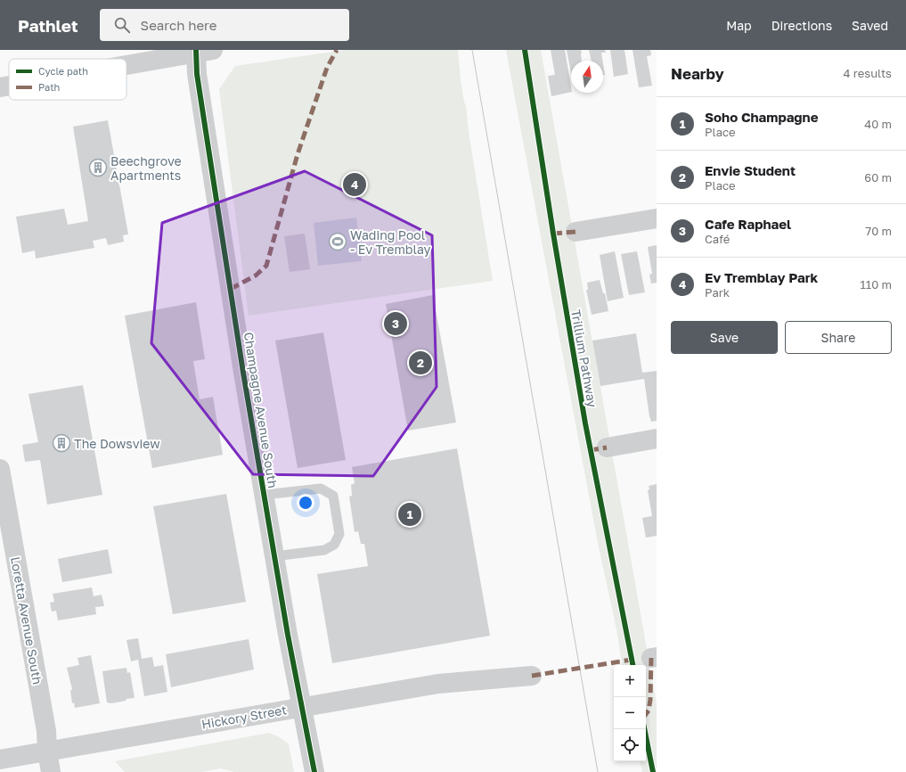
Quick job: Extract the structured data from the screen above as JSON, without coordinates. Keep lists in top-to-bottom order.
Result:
{
  "streets": {
    "street": ["Champagne Avenue South", "Loretta Avenue South", "Hickory Street"],
    "cycle path": ["Trillium Pathway"]
  },
  "crossings": [
    ["Champagne Avenue South", "Hickory Street"],
    ["Loretta Avenue South", "Hickory Street"]
  ],
  "places": {
    "building": ["Beechgrove Apartments", "The Dowsview"],
    "sports": ["Wading Pool - Ev Tremblay"]
  },
  "legend": ["Cycle path", "Path"],
  "north": "top",
  "page": {
    "header": "Pathlet",
    "search": "Search here",
    "nav": ["Map", "Directions", "Saved"],
    "heading": ["Nearby", "4 results"],
    "list": [
      {
        "mark": "1",
        "name": "Soho Champagne",
        "note": "Place",
        "value": "40 m"
      },
      {
        "mark": "2",
        "name": "Envie Student",
        "note": "Place",
        "value": "60 m"
      },
      {
        "mark": "3",
        "name": "Cafe Raphael",
        "note": "Café",
        "value": "70 m"
      },
      {
        "mark": "4",
        "name": "Ev Tremblay Park",
        "note": "Park",
        "value": "110 m"
      }
    ],
    "pins": [
      "4",
      "3",
      "2",
      "1"
    ],
    "buttons": ["Save", "Share"],
    "map_buttons": ["+", "−"]
  }
}
